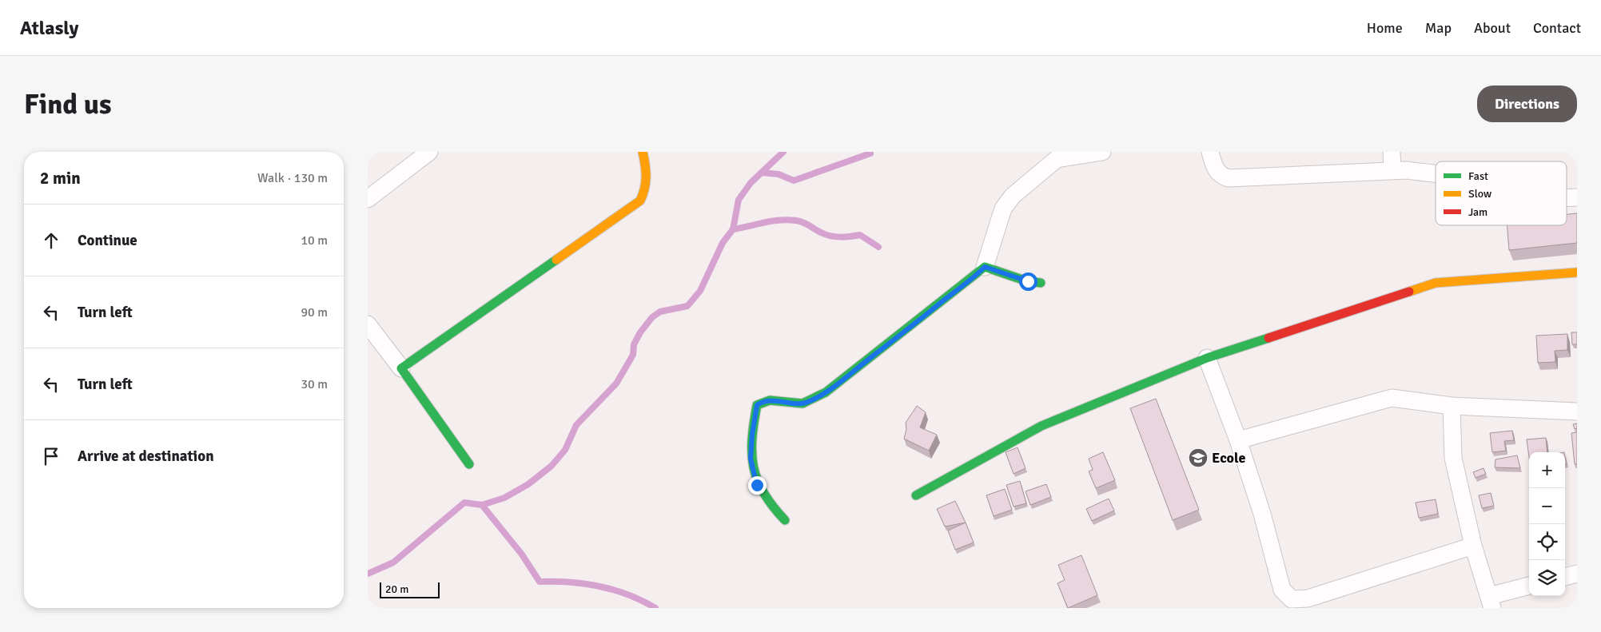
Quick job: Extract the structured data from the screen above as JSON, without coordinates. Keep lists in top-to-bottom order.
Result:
{
  "places": {
    "school or university": ["Ecole"]
  },
  "legend": ["Fast", "Slow", "Jam"],
  "scale_bar": "20 m",
  "page": {
    "header": "Atlasly",
    "nav": [
      "Home",
      "Map",
      "About",
      "Contact"
    ],
    "buttons": "Directions",
    "title": "Find us",
    "heading": ["2 min", "Walk · 130 m"],
    "list": [
      ["Continue", "10 m"],
      ["Turn left", "90 m"],
      ["Turn left", "30 m"],
      "Arrive at destination"
    ],
    "map_buttons": ["+", "−"],
    "scale": "20 m"
  }
}
